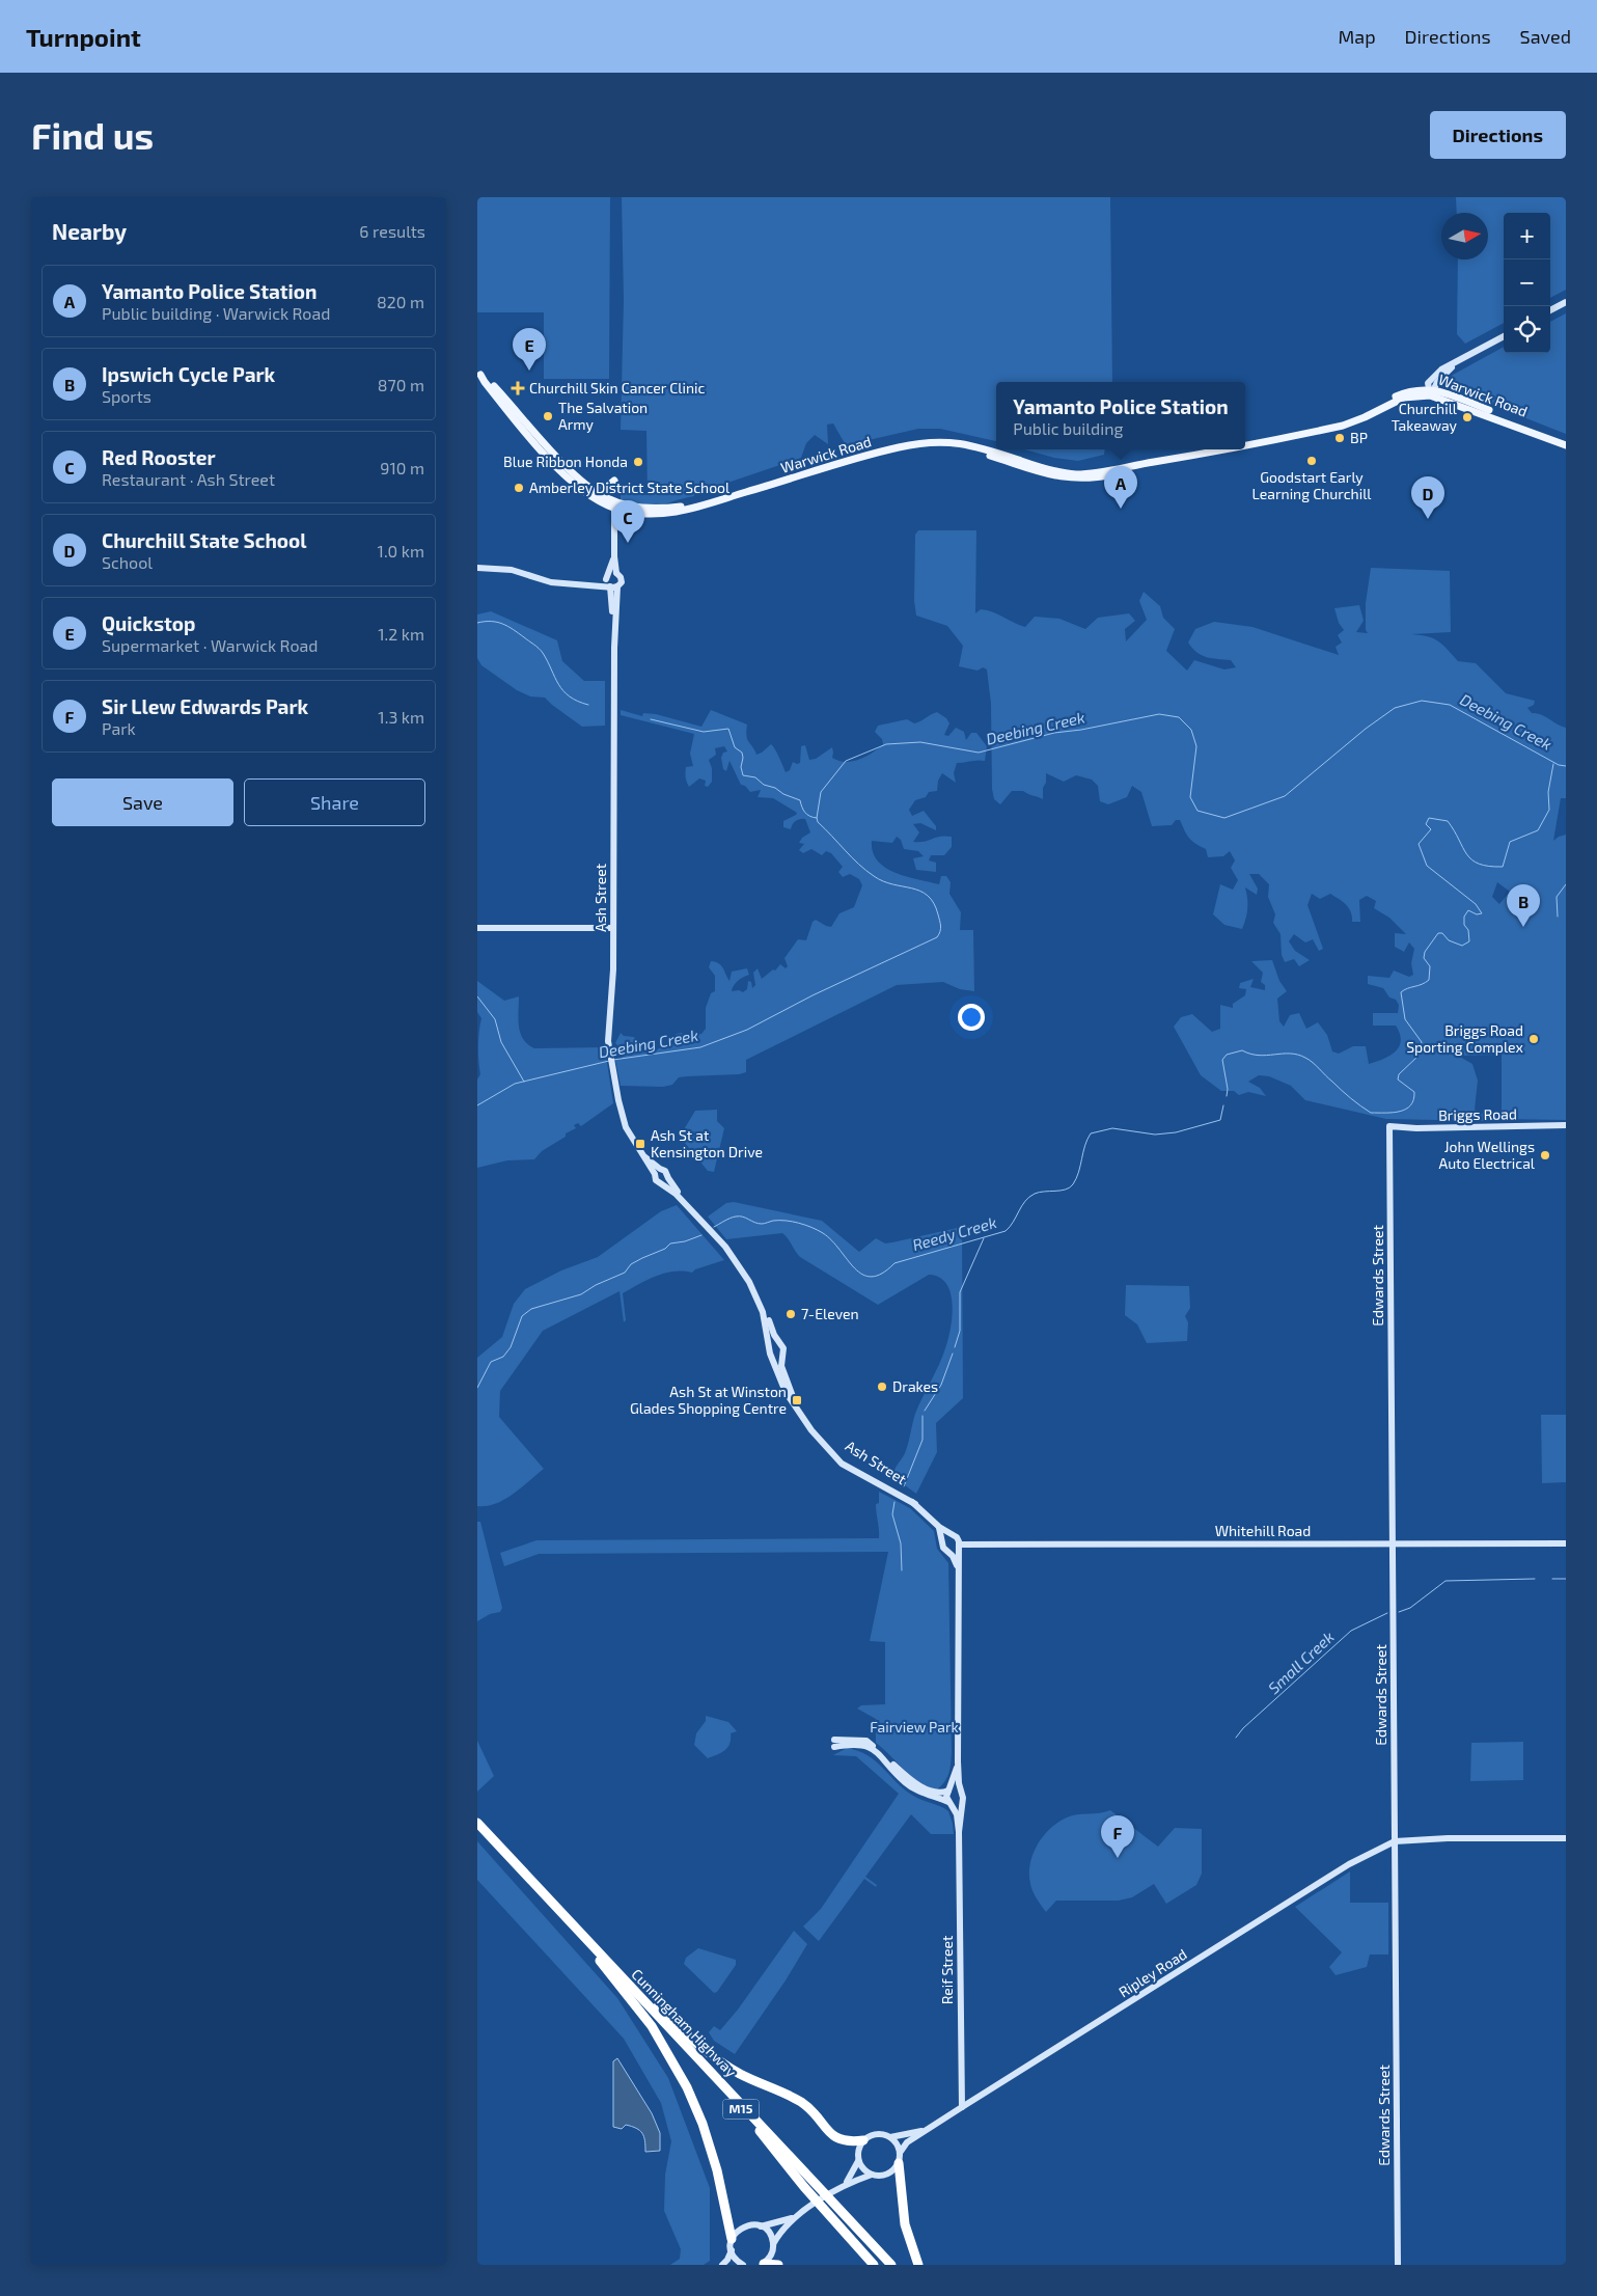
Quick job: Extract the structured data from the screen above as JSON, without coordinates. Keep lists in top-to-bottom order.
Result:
{
  "streets": {
    "highway": ["Cunningham Highway", "M15"],
    "main road": [
      "Warwick Road",
      "Ash Street",
      "Briggs Road",
      "Edwards Street",
      "Whitehill Road",
      "Reif Street",
      "Ripley Road"
    ]
  },
  "crossings": [
    ["Warwick Road", "Ash Street"],
    ["Ash Street", "Whitehill Road"],
    ["Briggs Road", "Edwards Street"],
    ["Edwards Street", "Whitehill Road"],
    ["Edwards Street", "Ripley Road"],
    ["Reif Street", "Ripley Road"]
  ],
  "water": ["Deebing Creek", "Reedy Creek", "Small Creek"],
  "parks": ["Fairview Park"],
  "places": {
    "health": ["Churchill Skin Cancer Clinic"],
    "other": [
      "The Salvation Army",
      "Churchill Takeaway",
      "BP",
      "Goodstart Early Learning Churchill",
      "Blue Ribbon Honda",
      "Amberley District State School",
      "Briggs Road Sporting Complex",
      "John Wellings Auto Electrical",
      "7-Eleven",
      "Drakes"
    ],
    "transit": ["Ash St at Kensington Drive", "Ash St at Winston Glades Shopping Centre"]
  },
  "north": "right",
  "page": {
    "header": "Turnpoint",
    "nav": ["Map", "Directions", "Saved"],
    "buttons": [
      "Directions",
      ["Save", "Share"]
    ],
    "title": "Find us",
    "heading": ["Nearby", "6 results"],
    "map_buttons": ["+", "−"],
    "list": [
      {
        "mark": "A",
        "name": "Yamanto Police Station",
        "note": "Public building · Warwick Road",
        "value": "820 m"
      },
      {
        "mark": "B",
        "name": "Ipswich Cycle Park",
        "note": "Sports",
        "value": "870 m"
      },
      {
        "mark": "C",
        "name": "Red Rooster",
        "note": "Restaurant · Ash Street",
        "value": "910 m"
      },
      {
        "mark": "D",
        "name": "Churchill State School",
        "note": "School",
        "value": "1.0 km"
      },
      {
        "mark": "E",
        "name": "Quickstop",
        "note": "Supermarket · Warwick Road",
        "value": "1.2 km"
      },
      {
        "mark": "F",
        "name": "Sir Llew Edwards Park",
        "note": "Park",
        "value": "1.3 km"
      }
    ],
    "pins": [
      "E",
      "A",
      "D",
      "C",
      "B",
      "F"
    ],
    "popup": ["Yamanto Police Station", "Public building"]
  }
}
